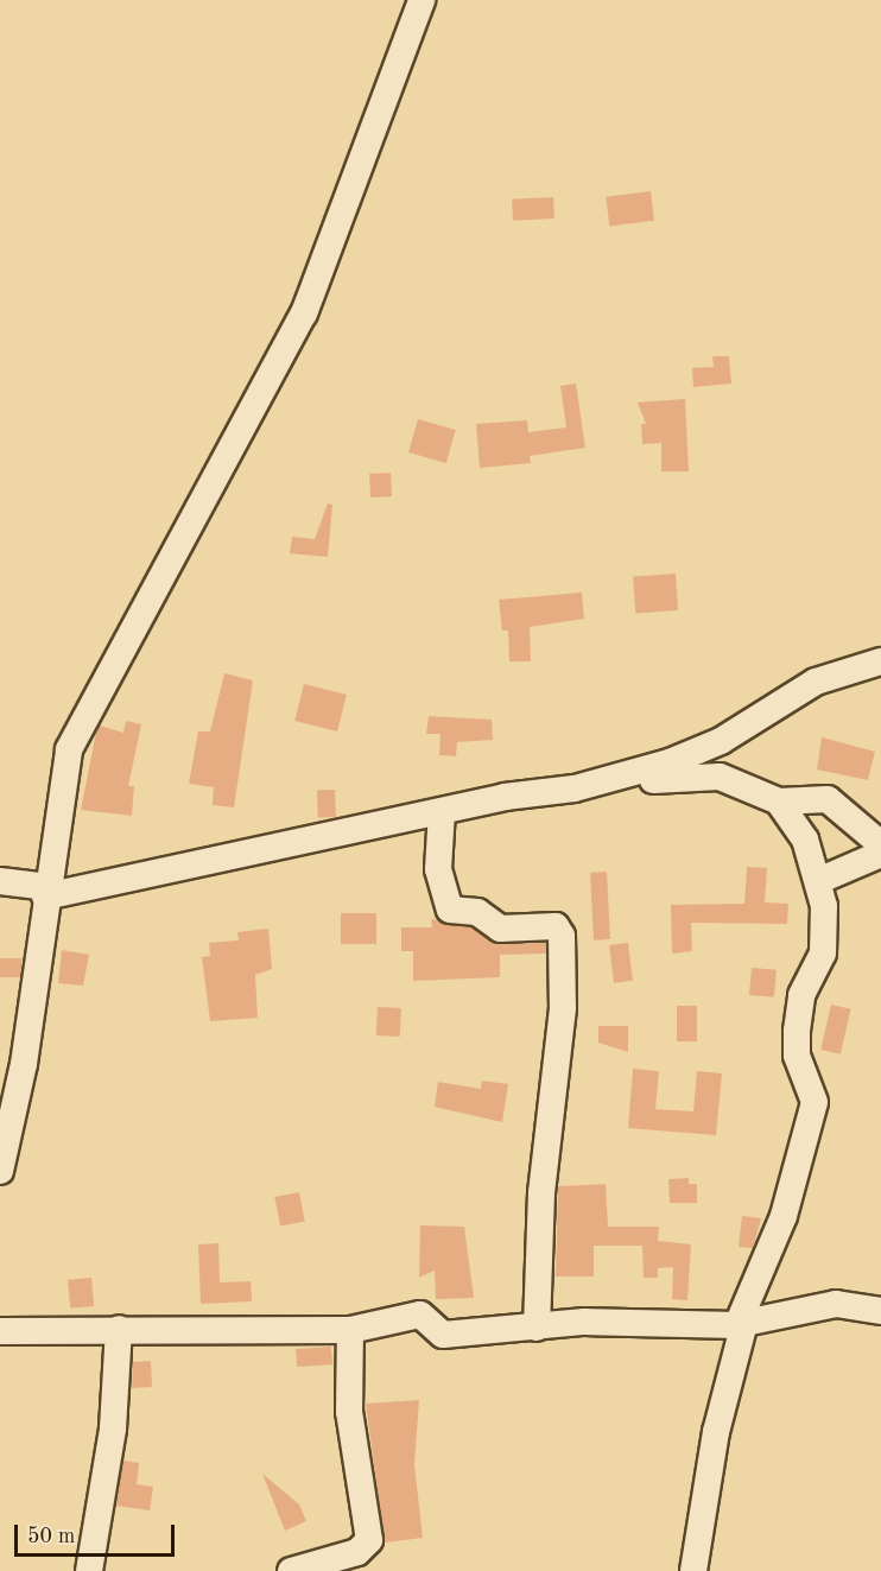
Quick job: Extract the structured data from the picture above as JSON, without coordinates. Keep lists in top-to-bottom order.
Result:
{
  "scale_bar": "50 m"
}
